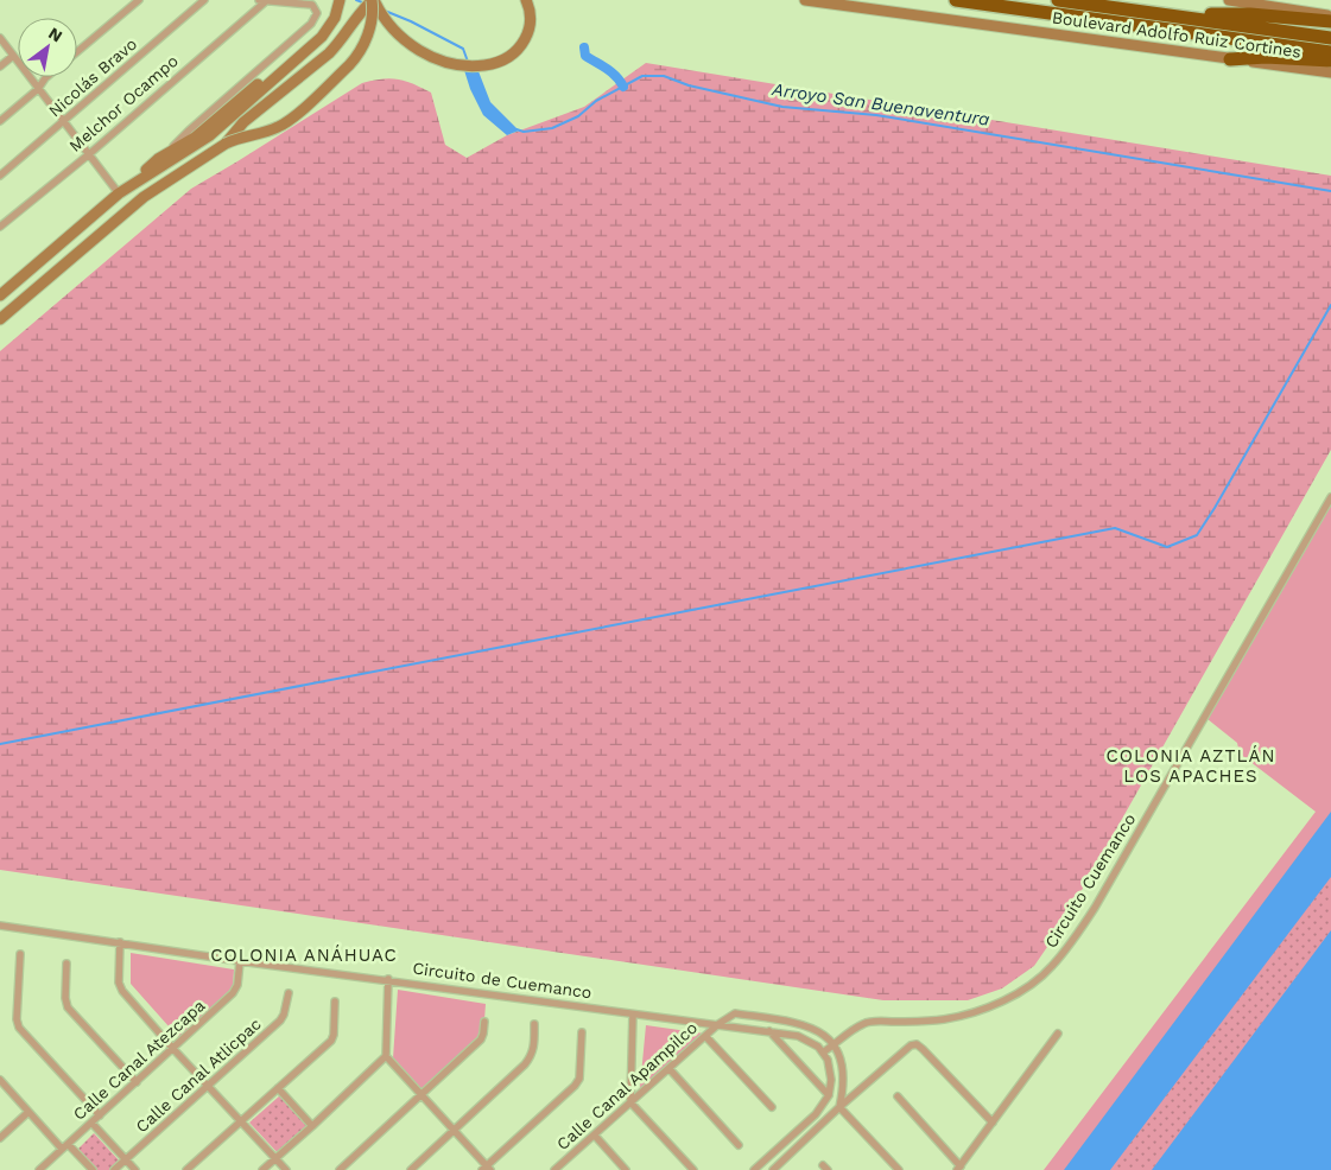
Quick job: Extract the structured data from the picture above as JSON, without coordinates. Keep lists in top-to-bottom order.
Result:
{
  "streets": {
    "main road": ["Boulevard Adolfo Ruiz Cortines"],
    "street": [
      "Nicolás Bravo",
      "Melchor Ocampo",
      "Circuito Cuemanco",
      "Circuito de Cuemanco",
      "Calle Canal Atezcapa",
      "Calle Canal Atlicpac",
      "Calle Canal Apampilco"
    ]
  },
  "crossings": [
    ["Circuito Cuemanco", "Circuito de Cuemanco"],
    ["Circuito de Cuemanco", "Calle Canal Atezcapa"],
    ["Circuito de Cuemanco", "Calle Canal Apampilco"]
  ],
  "districts": ["COLONIA AZTLÁN LOS APACHES", "COLONIA ANÁHUAC"],
  "water": ["Arroyo San Buenaventura"],
  "north": "top right"
}
